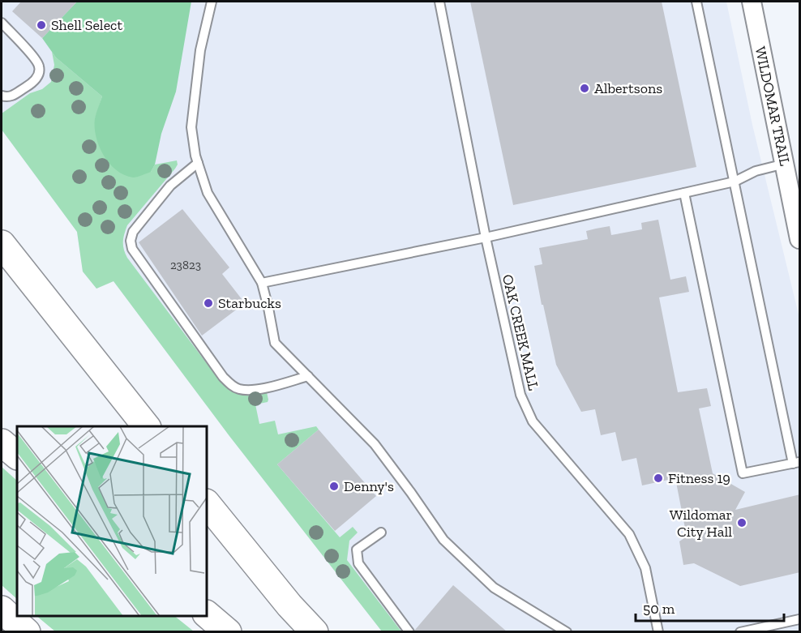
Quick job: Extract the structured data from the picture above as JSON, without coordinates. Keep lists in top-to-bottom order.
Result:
{
  "streets": {
    "street": ["WILDOMAR TRAIL"],
    "lane": ["OAK CREEK MALL"]
  },
  "places": [
    "Shell Select",
    "Albertsons",
    "Starbucks",
    "Fitness 19",
    "Denny's",
    "Wildomar City Hall"
  ],
  "house_numbers": ["23823"],
  "scale_bar": "50 m"
}
